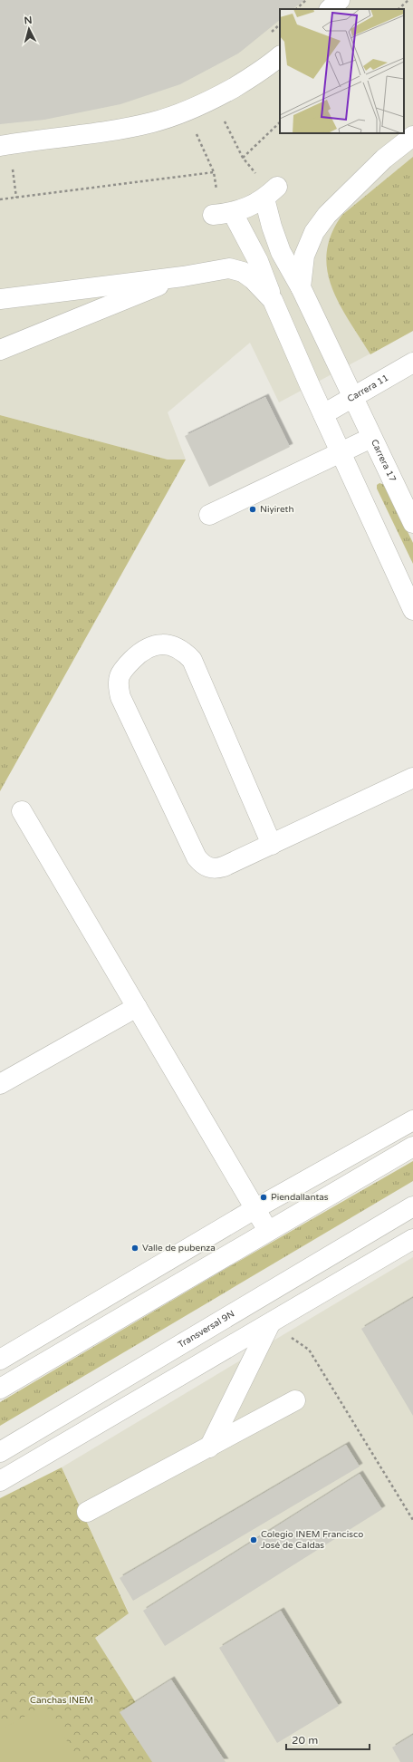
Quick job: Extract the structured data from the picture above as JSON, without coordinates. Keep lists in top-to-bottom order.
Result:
{
  "streets": {
    "street": ["Carrera 11", "Carrera 17", "Transversal 9N"]
  },
  "crossings": [
    ["Carrera 11", "Carrera 17"]
  ],
  "parks": ["Canchas INEM"],
  "places": [
    "Niyireth",
    "Piendallantas",
    "Valle de pubenza",
    "Colegio INEM Francisco José de Caldas"
  ],
  "scale_bar": "20 m",
  "north": "top"
}
